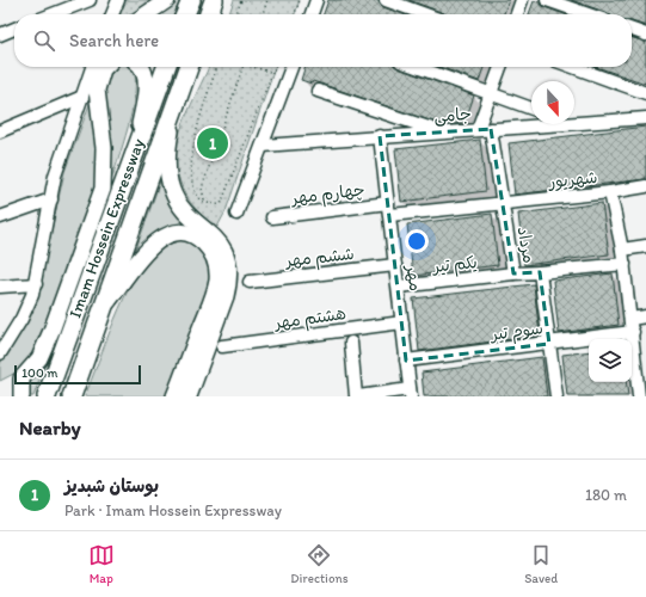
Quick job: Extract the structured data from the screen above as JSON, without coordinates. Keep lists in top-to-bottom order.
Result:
{
  "streets": {
    "highway": ["Imam Hossein Expressway"],
    "street": [
      "جامی",
      "شهریور",
      "چهارم مهر",
      "مرداد",
      "ششم مهر",
      "یکم تیر",
      "مهر",
      "هشتم مهر",
      "سوم تیر"
    ]
  },
  "crossings": [
    ["جامی", "مرداد"],
    ["جامی", "مهر"],
    ["شهریور", "چهارم مهر"],
    ["شهریور", "مرداد"],
    ["شهریور", "مهر"],
    ["شهریور", "سوم تیر"],
    ["چهارم مهر", "مهر"],
    ["مرداد", "یکم تیر"],
    ["مرداد", "سوم تیر"],
    ["ششم مهر", "مهر"],
    ["یکم تیر", "مهر"],
    ["مهر", "هشتم مهر"],
    ["مهر", "سوم تیر"]
  ],
  "scale_bar": "100 m",
  "north": "bottom",
  "page": {
    "search": "Search here",
    "pins": "1",
    "scale": "100 m",
    "heading": "Nearby",
    "list": [
      {
        "mark": "1",
        "name": "بوستان شبدیز",
        "note": "Park · Imam Hossein Expressway",
        "value": "180 m"
      }
    ],
    "nav": ["Map", "Directions", "Saved"]
  }
}
